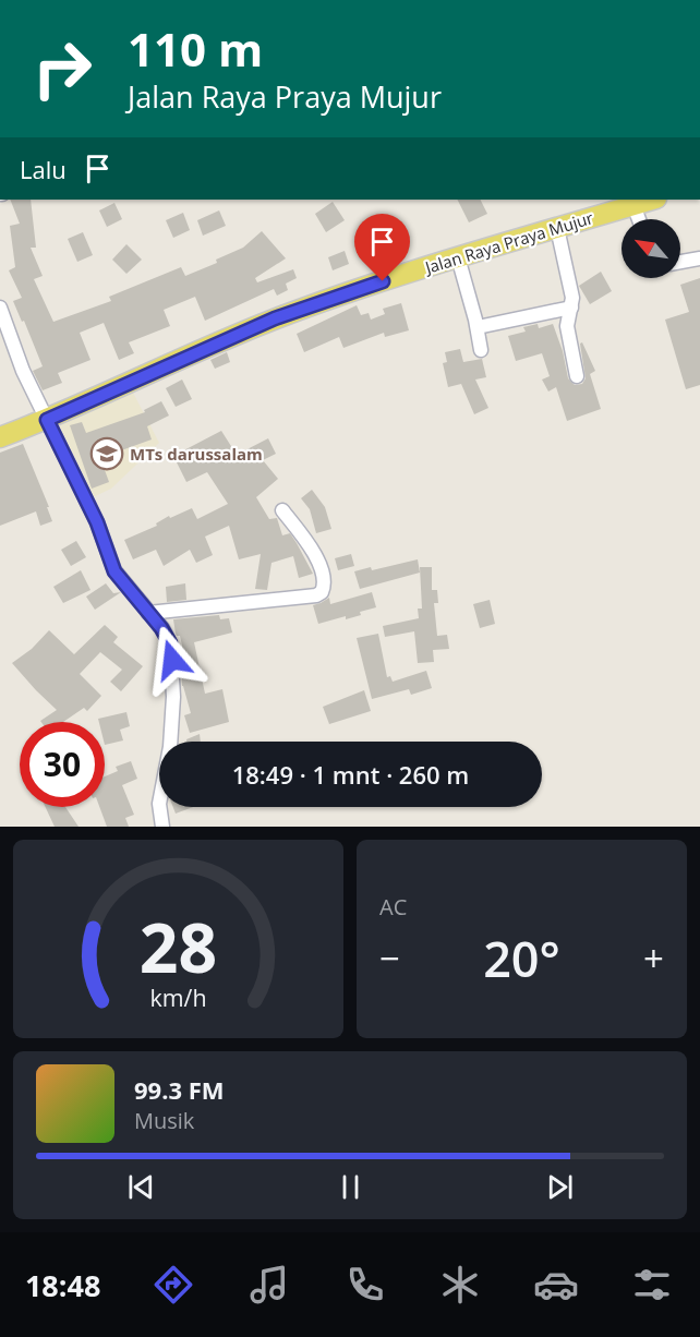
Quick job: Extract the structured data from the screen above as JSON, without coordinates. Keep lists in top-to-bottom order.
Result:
{
  "streets": {
    "main road": ["Jalan Raya Praya Mujur"]
  },
  "places": {
    "school or university": ["MTs darussalam"]
  },
  "north": "top left",
  "page": {
    "turn": ["110 m", "Jalan Raya Praya Mujur"],
    "then": "Lalu",
    "limit": "30",
    "trip": "18:49 · 1 mnt · 260 m",
    "tile": "AC",
    "heat": ["−", "20°", "+"],
    "song": ["99.3 FM", "Musik"],
    "tabs": "18:48",
    "gauge": ["28", "km/h"]
  }
}
